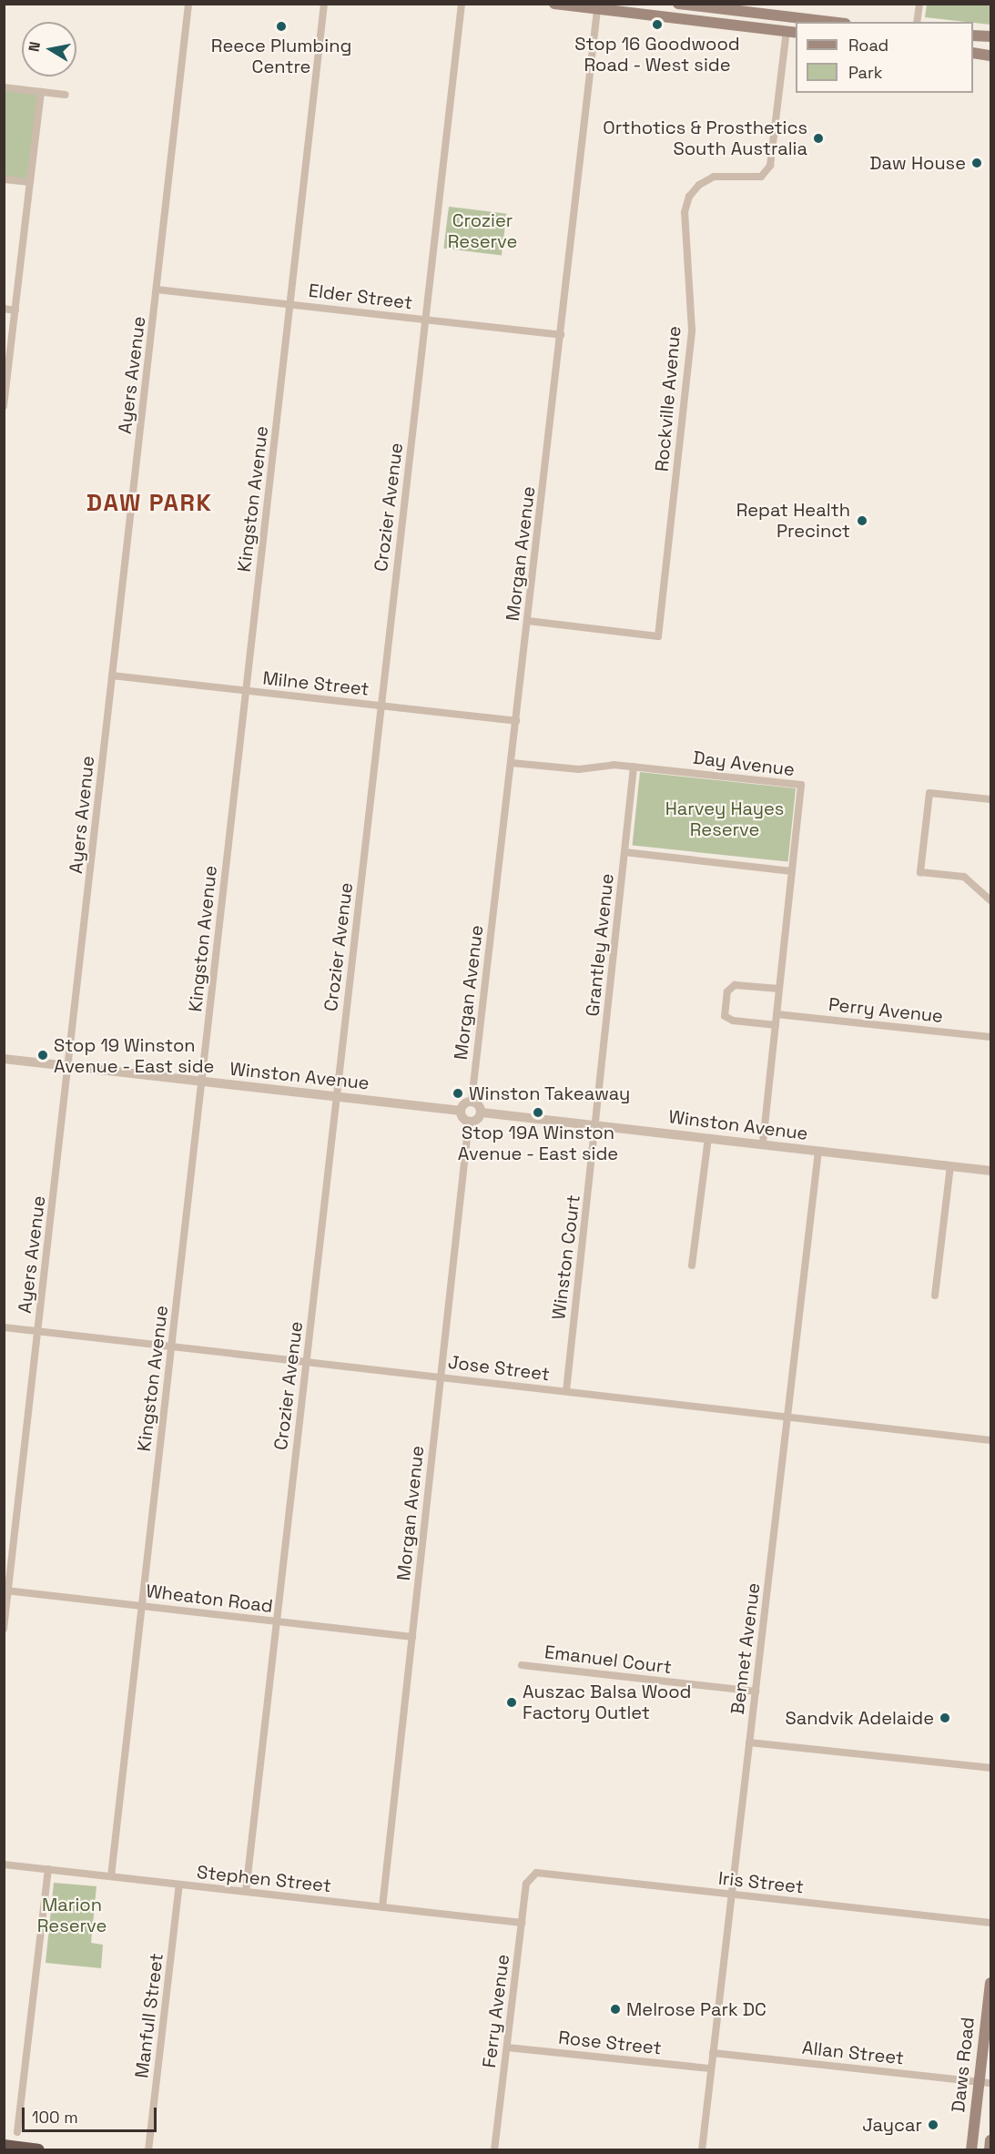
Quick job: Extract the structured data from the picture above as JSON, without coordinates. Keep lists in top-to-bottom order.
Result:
{
  "streets": {
    "main road": ["Daws Road"],
    "street": [
      "Elder Street",
      "Ayers Avenue",
      "Rockville Avenue",
      "Kingston Avenue",
      "Crozier Avenue",
      "Morgan Avenue",
      "Milne Street",
      "Day Avenue",
      "Grantley Avenue",
      "Perry Avenue",
      "Winston Avenue",
      "Winston Court",
      "Jose Street",
      "Wheaton Road",
      "Bennet Avenue",
      "Emanuel Court",
      "Stephen Street",
      "Iris Street",
      "Ferry Avenue",
      "Manfull Street",
      "Rose Street",
      "Allan Street"
    ]
  },
  "crossings": [
    ["Elder Street", "Ayers Avenue"],
    ["Elder Street", "Kingston Avenue"],
    ["Elder Street", "Crozier Avenue"],
    ["Elder Street", "Morgan Avenue"],
    ["Ayers Avenue", "Milne Street"],
    ["Ayers Avenue", "Winston Avenue"],
    ["Ayers Avenue", "Jose Street"],
    ["Ayers Avenue", "Wheaton Road"],
    ["Rockville Avenue", "Morgan Avenue"],
    ["Kingston Avenue", "Milne Street"],
    ["Kingston Avenue", "Winston Avenue"],
    ["Kingston Avenue", "Jose Street"],
    ["Kingston Avenue", "Wheaton Road"],
    ["Kingston Avenue", "Stephen Street"],
    ["Crozier Avenue", "Milne Street"],
    ["Crozier Avenue", "Winston Avenue"],
    ["Crozier Avenue", "Jose Street"],
    ["Crozier Avenue", "Wheaton Road"],
    ["Crozier Avenue", "Stephen Street"],
    ["Morgan Avenue", "Milne Street"],
    ["Morgan Avenue", "Day Avenue"],
    ["Morgan Avenue", "Winston Avenue"],
    ["Morgan Avenue", "Jose Street"],
    ["Morgan Avenue", "Wheaton Road"],
    ["Morgan Avenue", "Stephen Street"],
    ["Day Avenue", "Grantley Avenue"],
    ["Day Avenue", "Perry Avenue"],
    ["Day Avenue", "Winston Avenue"],
    ["Grantley Avenue", "Winston Avenue"],
    ["Grantley Avenue", "Winston Court"],
    ["Winston Avenue", "Winston Court"],
    ["Winston Avenue", "Bennet Avenue"],
    ["Winston Court", "Jose Street"],
    ["Jose Street", "Bennet Avenue"],
    ["Bennet Avenue", "Emanuel Court"],
    ["Bennet Avenue", "Iris Street"],
    ["Bennet Avenue", "Rose Street"],
    ["Bennet Avenue", "Allan Street"],
    ["Stephen Street", "Ferry Avenue"],
    ["Stephen Street", "Manfull Street"],
    ["Iris Street", "Ferry Avenue"],
    ["Ferry Avenue", "Rose Street"],
    ["Allan Street", "Daws Road"]
  ],
  "districts": ["DAW PARK"],
  "parks": ["Crozier Reserve", "Harvey Hayes Reserve", "Marion Reserve"],
  "places": [
    "Stop 16 Goodwood Road - West side",
    "Reece Plumbing Centre",
    "Orthotics & Prosthetics South Australia",
    "Daw House",
    "Repat Health Precinct",
    "Stop 19 Winston Avenue - East side",
    "Winston Takeaway",
    "Stop 19A Winston Avenue - East side",
    "Auszac Balsa Wood Factory Outlet",
    "Sandvik Adelaide",
    "Melrose Park DC",
    "Jaycar"
  ],
  "legend": ["Road", "Park"],
  "scale_bar": "100 m",
  "north": "left"
}
